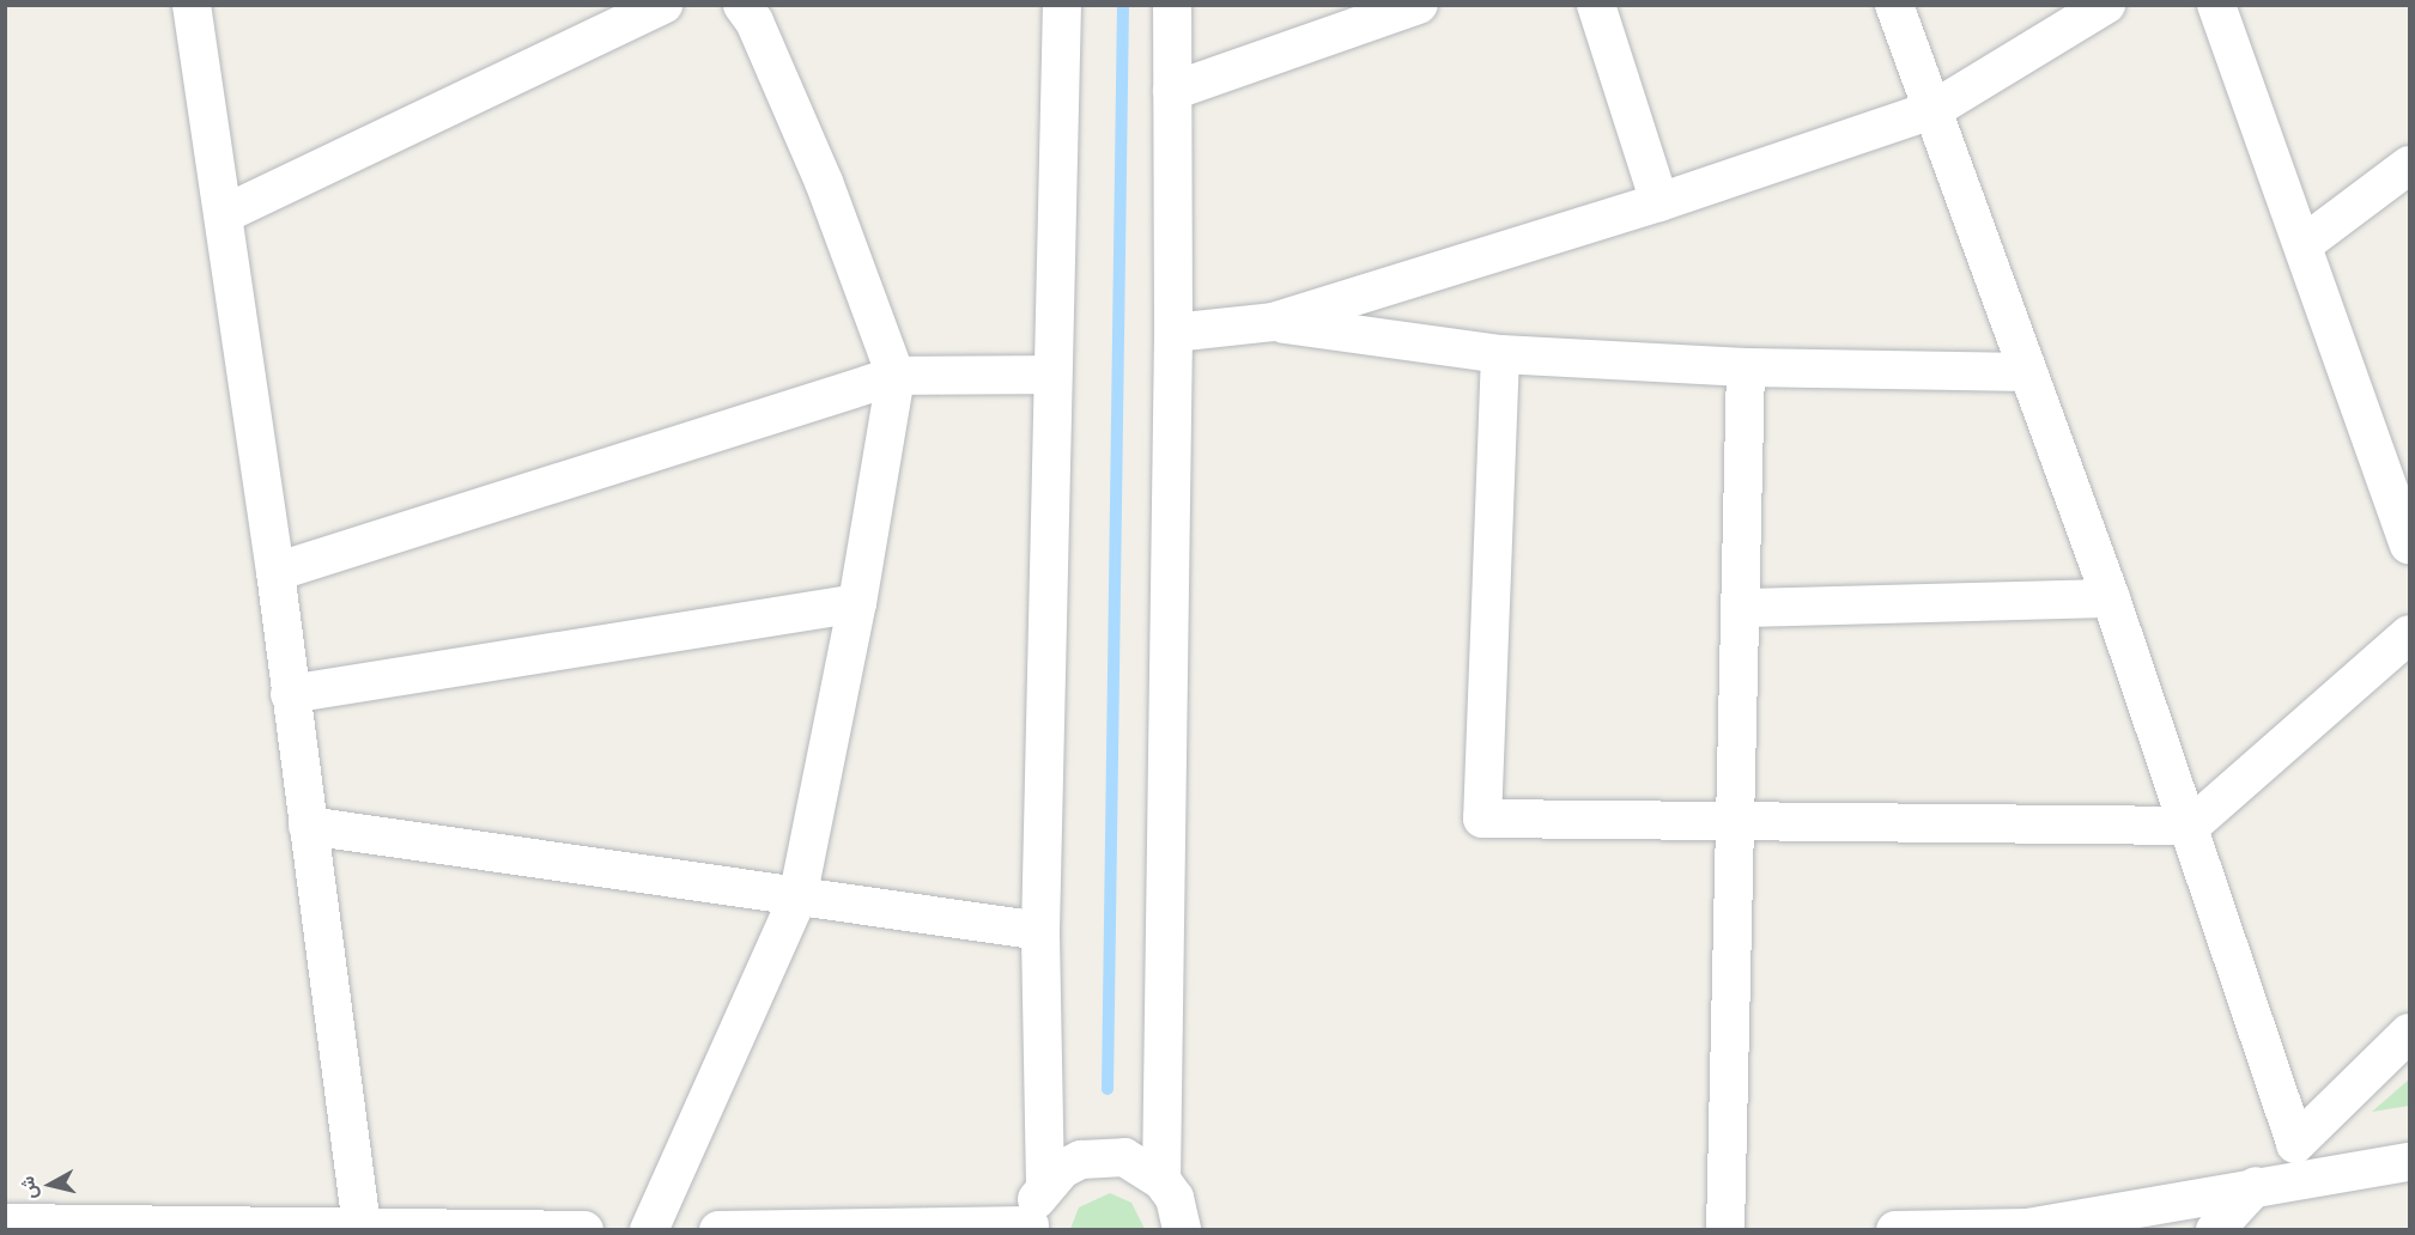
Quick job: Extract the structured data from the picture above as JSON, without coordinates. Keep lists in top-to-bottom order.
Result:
{
  "north": "left"
}
